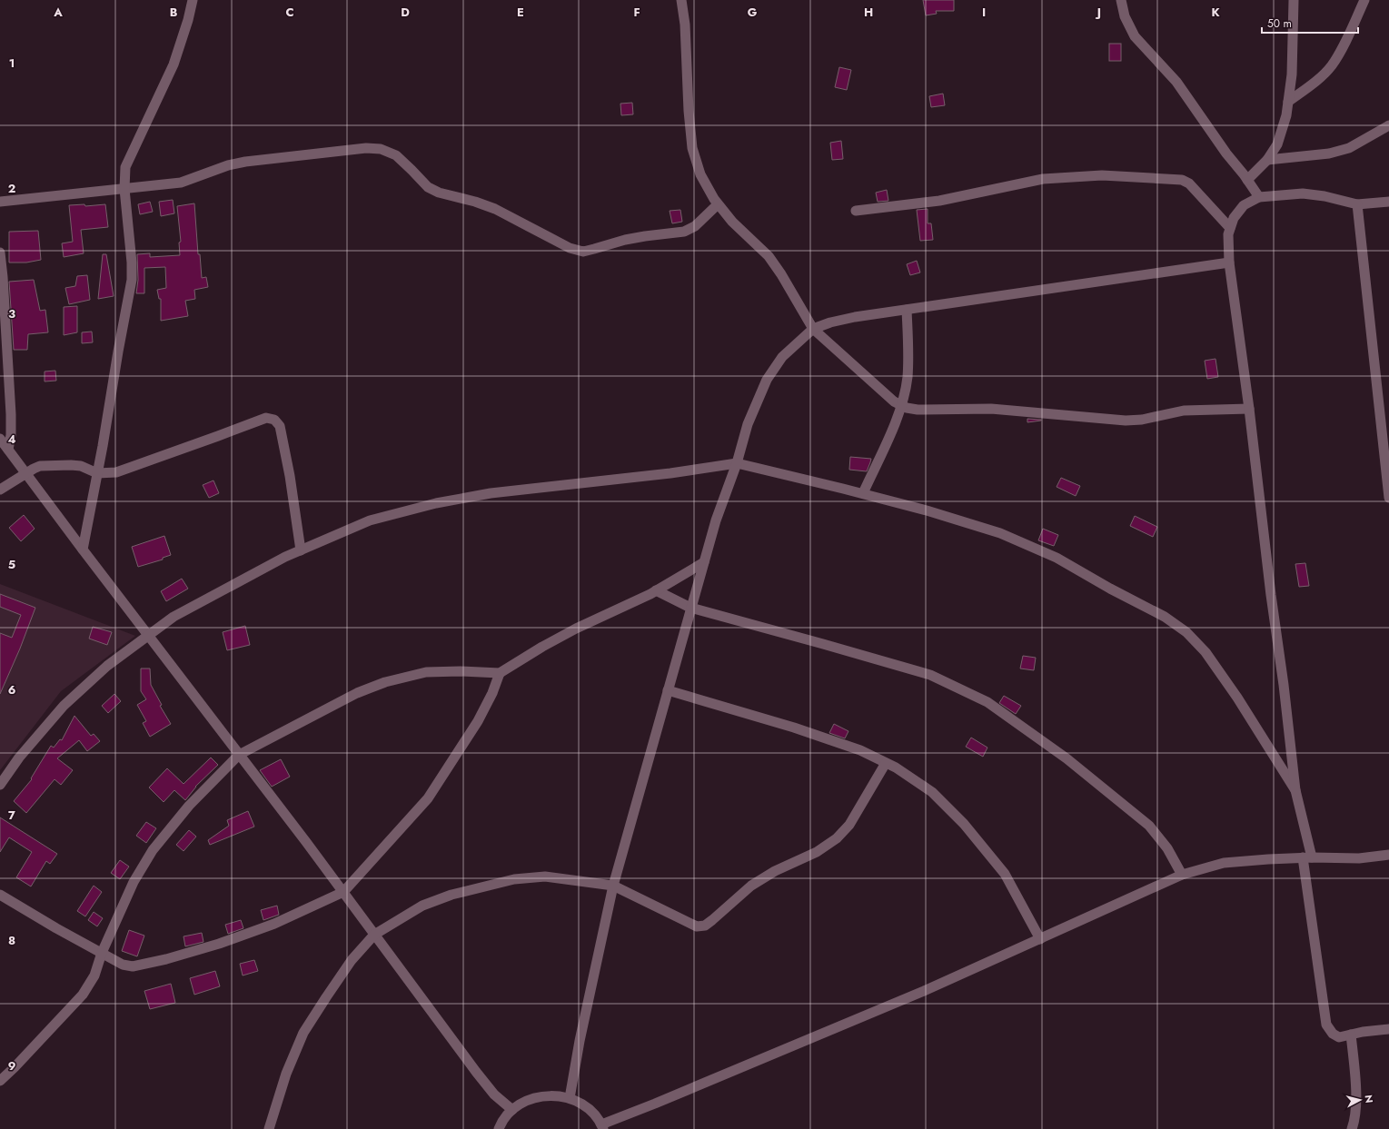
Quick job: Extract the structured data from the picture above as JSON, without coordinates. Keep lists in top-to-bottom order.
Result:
{
  "scale_bar": "50 m",
  "north": "right",
  "grid": {
    "columns": [
      "A",
      "B",
      "C",
      "D",
      "E",
      "F",
      "G",
      "H",
      "I",
      "J",
      "K"
    ],
    "rows": [
      "1",
      "2",
      "3",
      "4",
      "5",
      "6",
      "7",
      "8",
      "9"
    ]
  }
}
